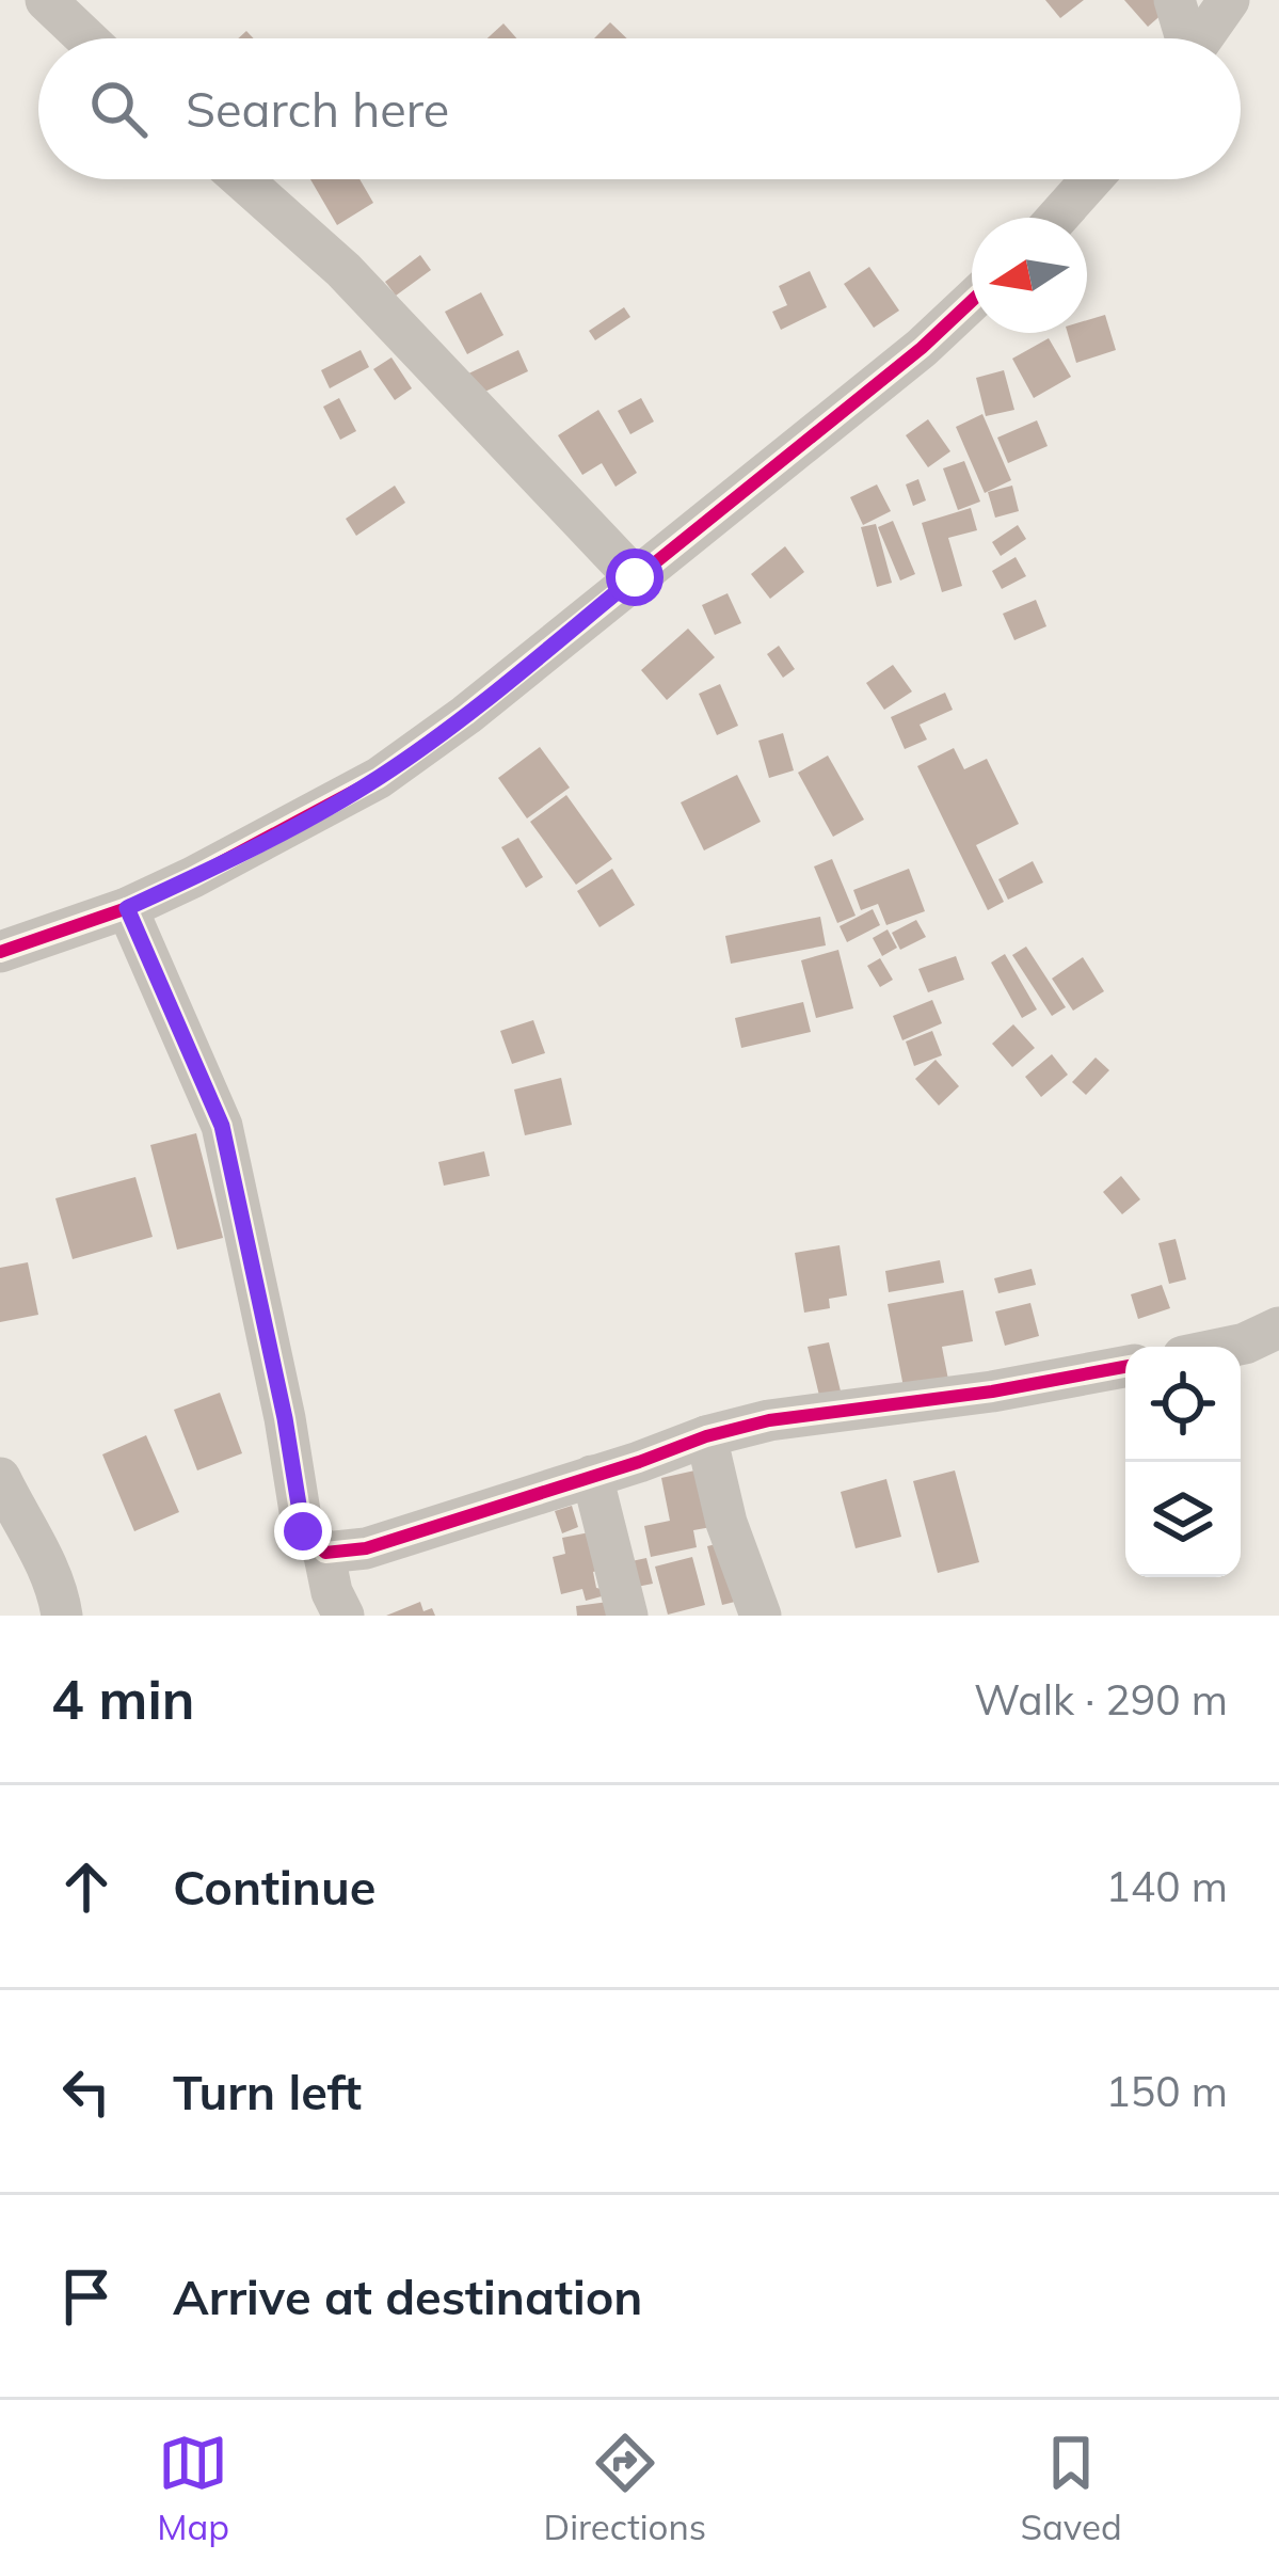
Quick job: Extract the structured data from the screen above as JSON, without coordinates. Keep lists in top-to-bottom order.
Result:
{
  "north": "left",
  "page": {
    "search": "Search here",
    "heading": ["4 min", "Walk · 290 m"],
    "list": [
      ["Continue", "140 m"],
      ["Turn left", "150 m"],
      "Arrive at destination"
    ],
    "nav": ["Map", "Directions", "Saved"]
  }
}
